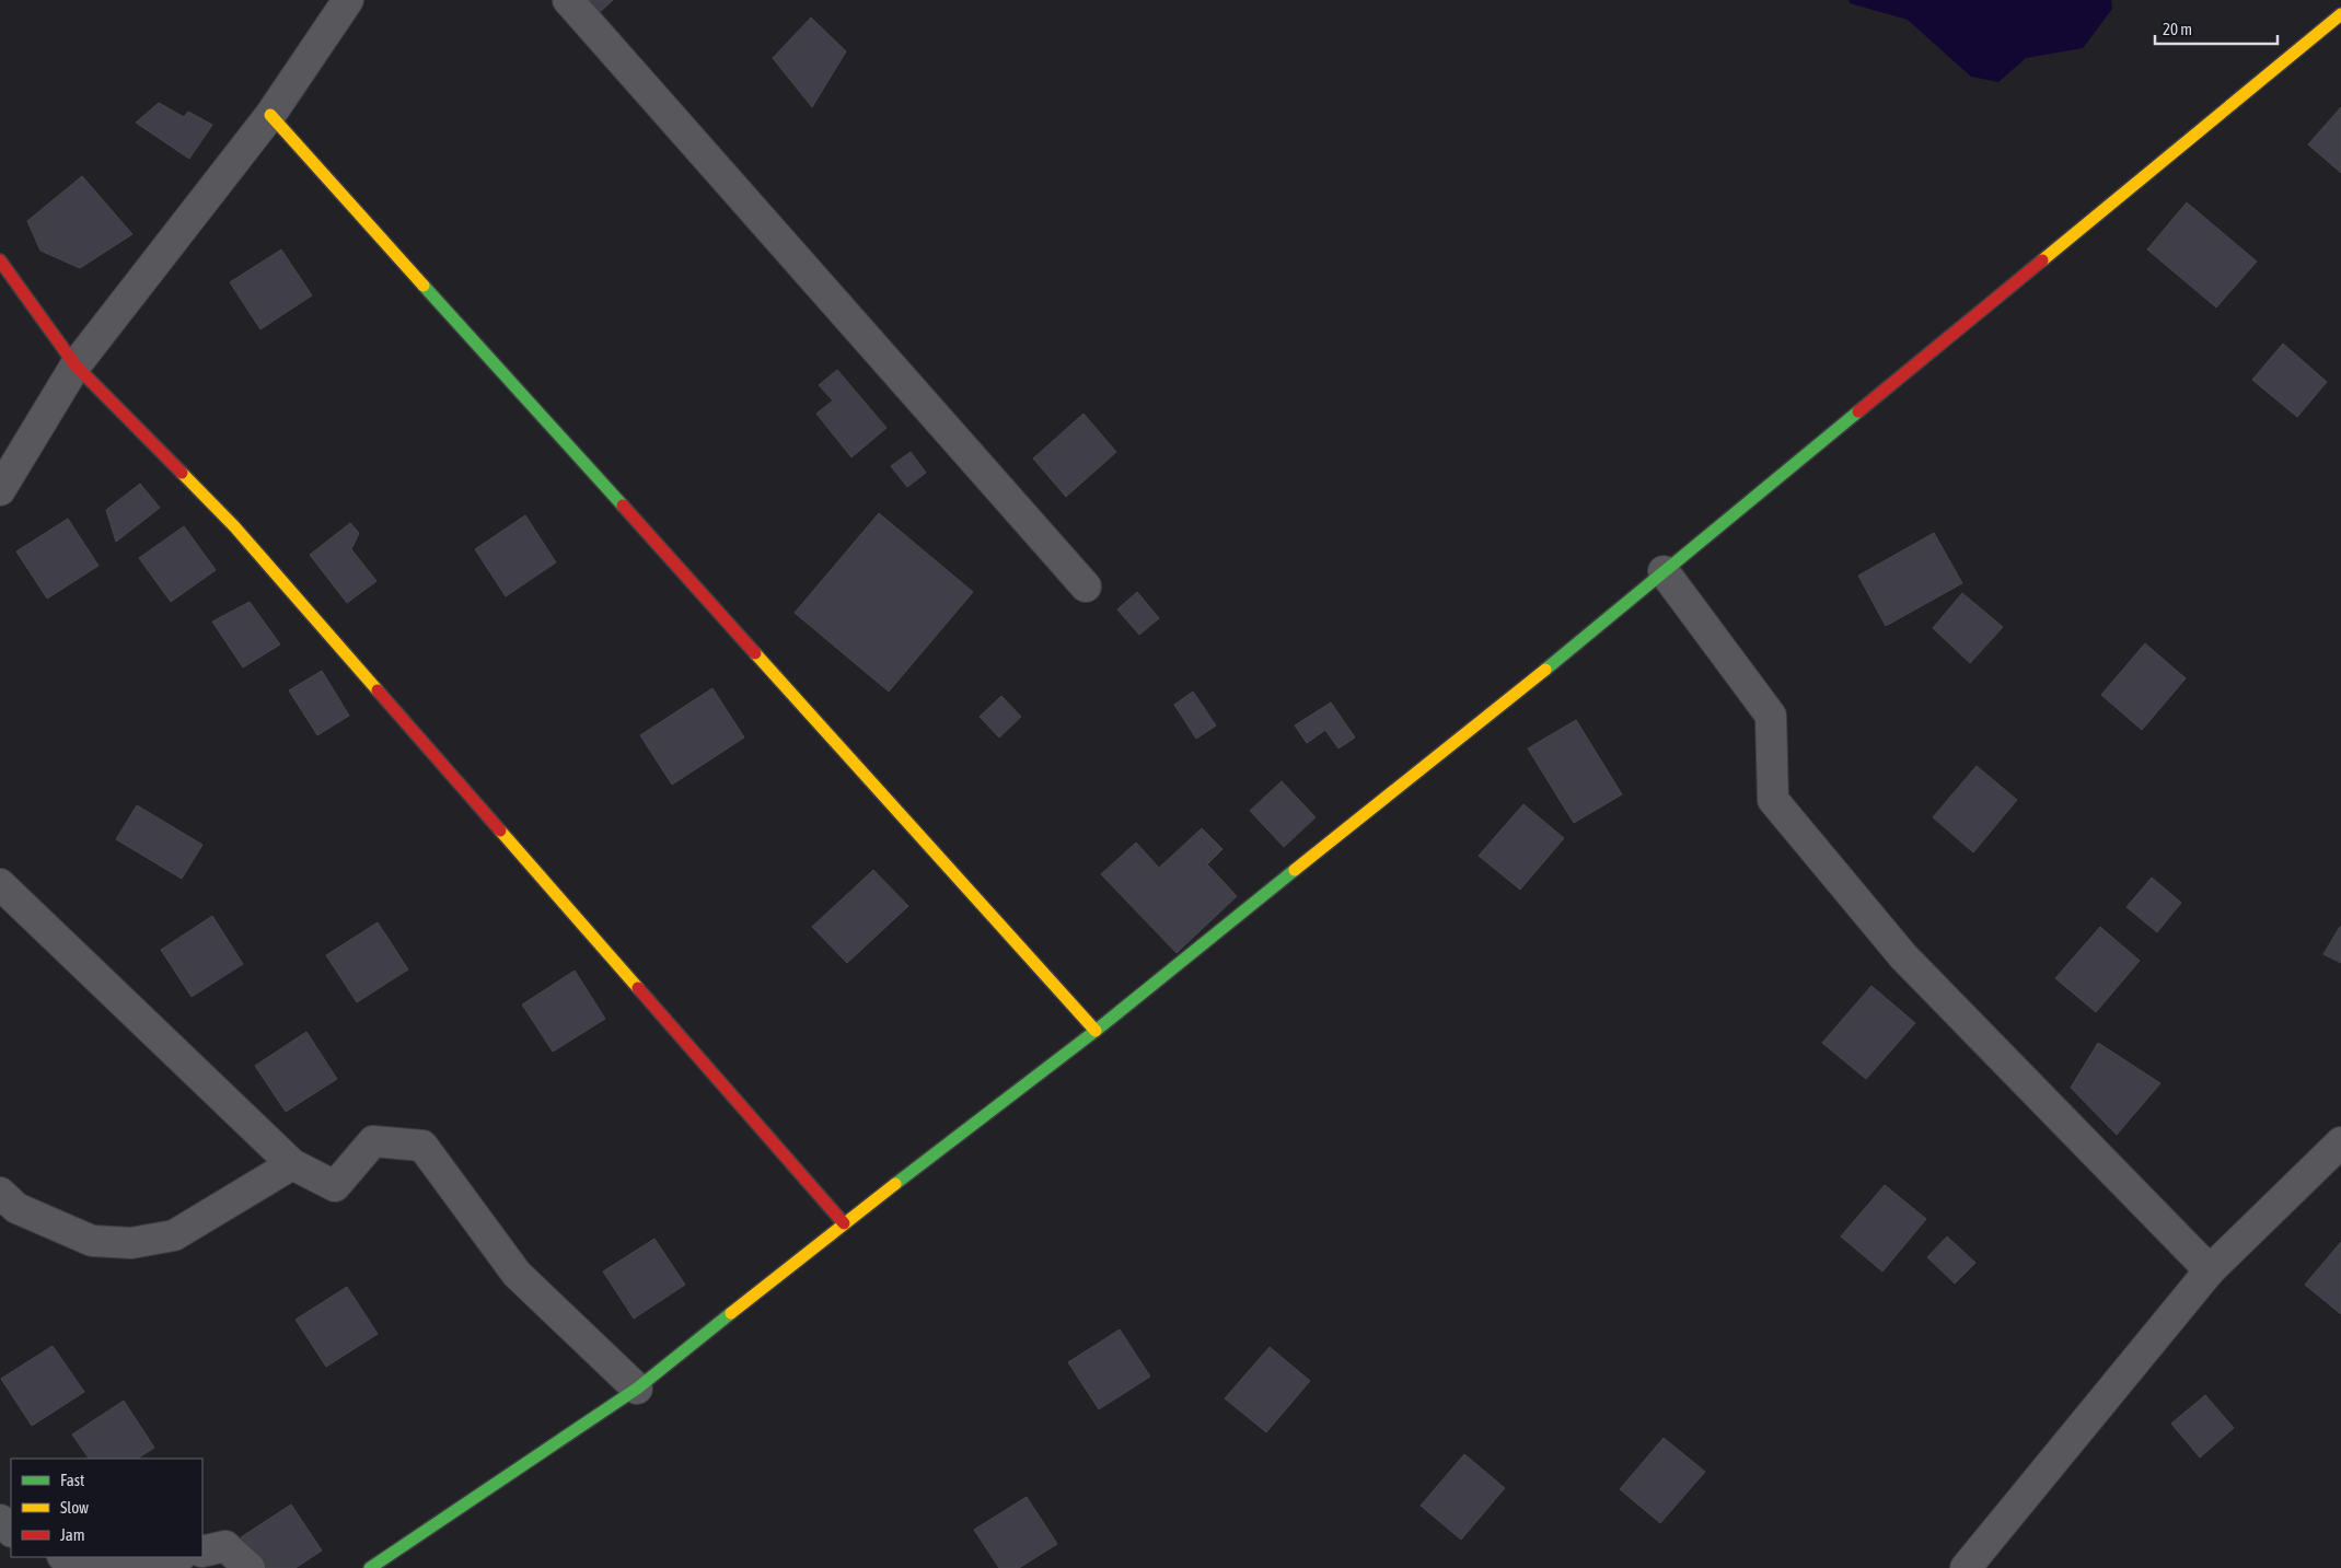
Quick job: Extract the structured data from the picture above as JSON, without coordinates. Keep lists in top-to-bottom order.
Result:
{
  "legend": ["Fast", "Slow", "Jam"],
  "scale_bar": "20 m"
}
